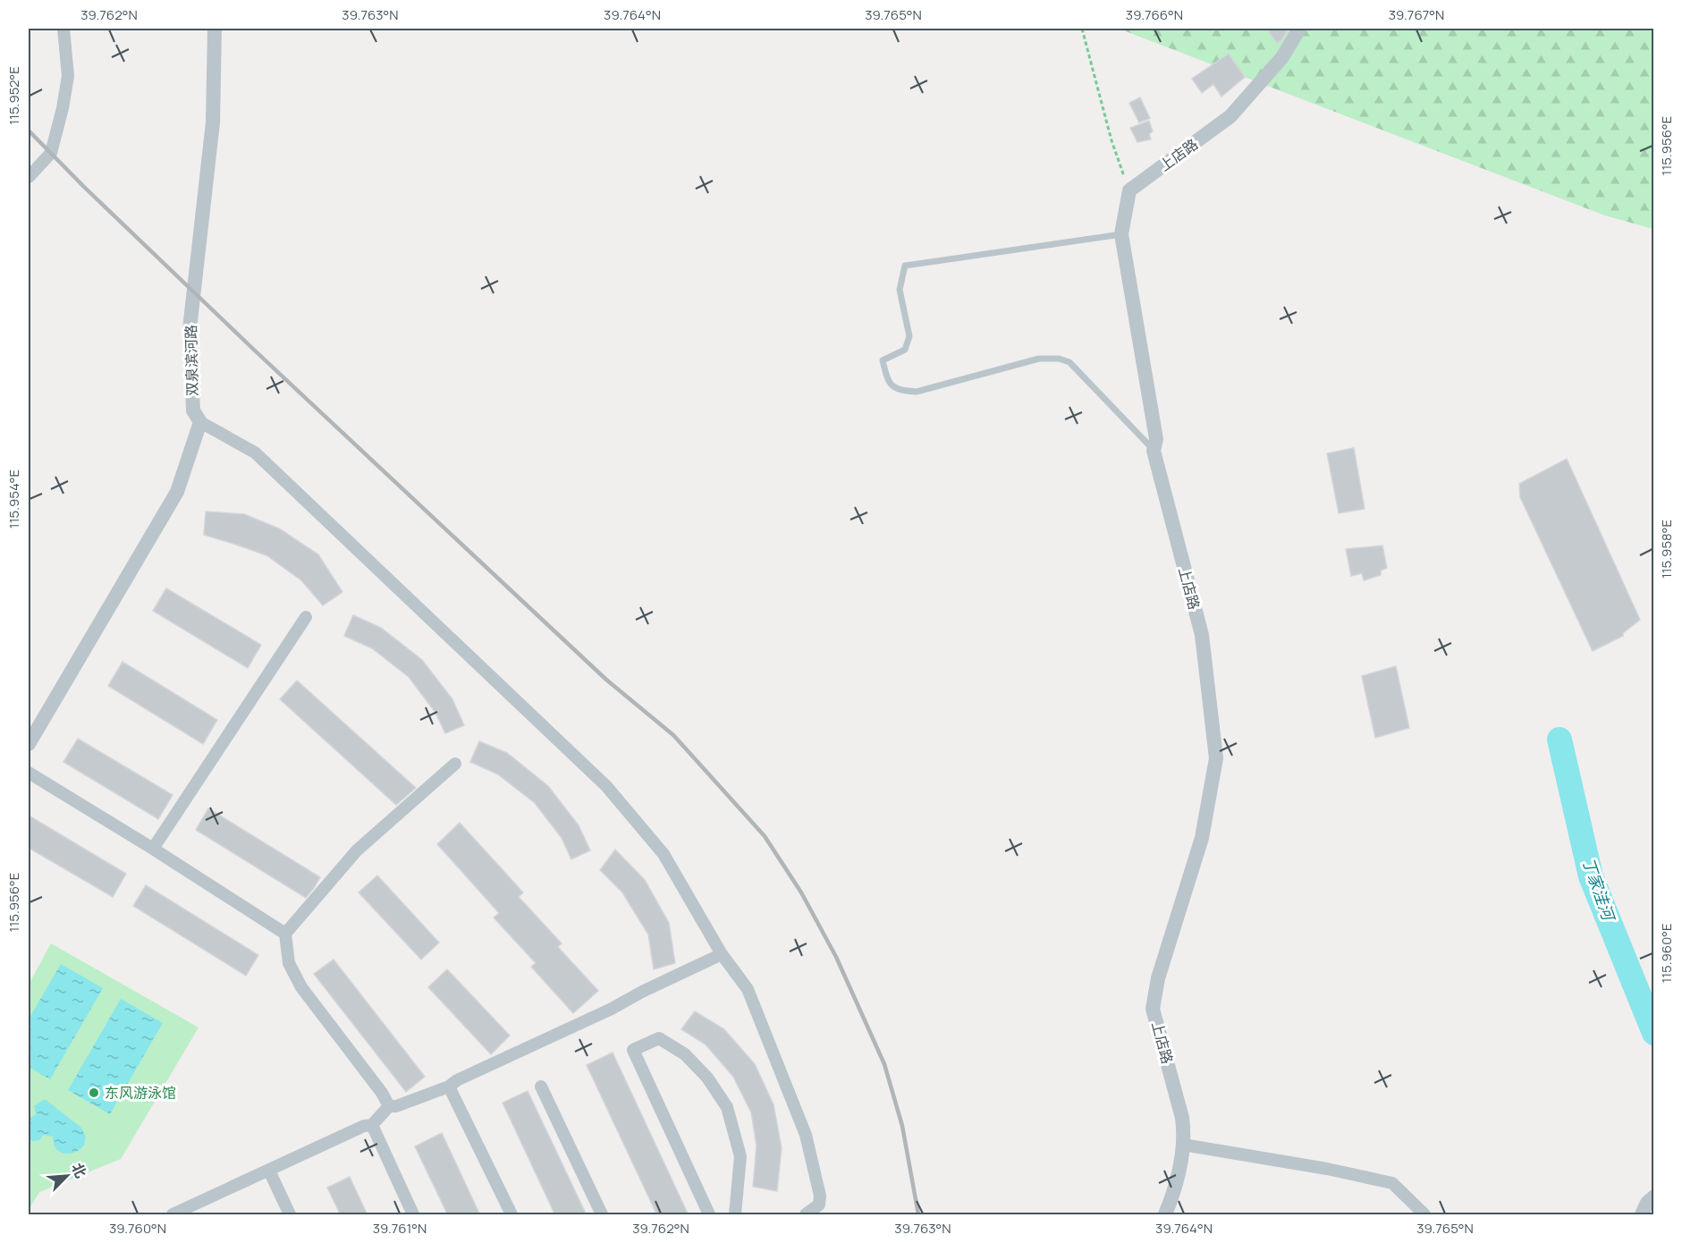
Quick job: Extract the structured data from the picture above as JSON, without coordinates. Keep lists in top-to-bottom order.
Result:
{
  "streets": {
    "street": ["上店路", "双泉滨河路"]
  },
  "water": ["丁家洼河"],
  "places": ["东风游泳馆"],
  "north": "top right",
  "coordinates": [
    "39.762°N",
    "39.763°N",
    "39.764°N",
    "39.765°N",
    "39.766°N",
    "39.767°N",
    "115.952°E",
    "115.956°E",
    "115.954°E",
    "115.958°E",
    "115.960°E",
    "39.760°N",
    "39.761°N"
  ]
}
